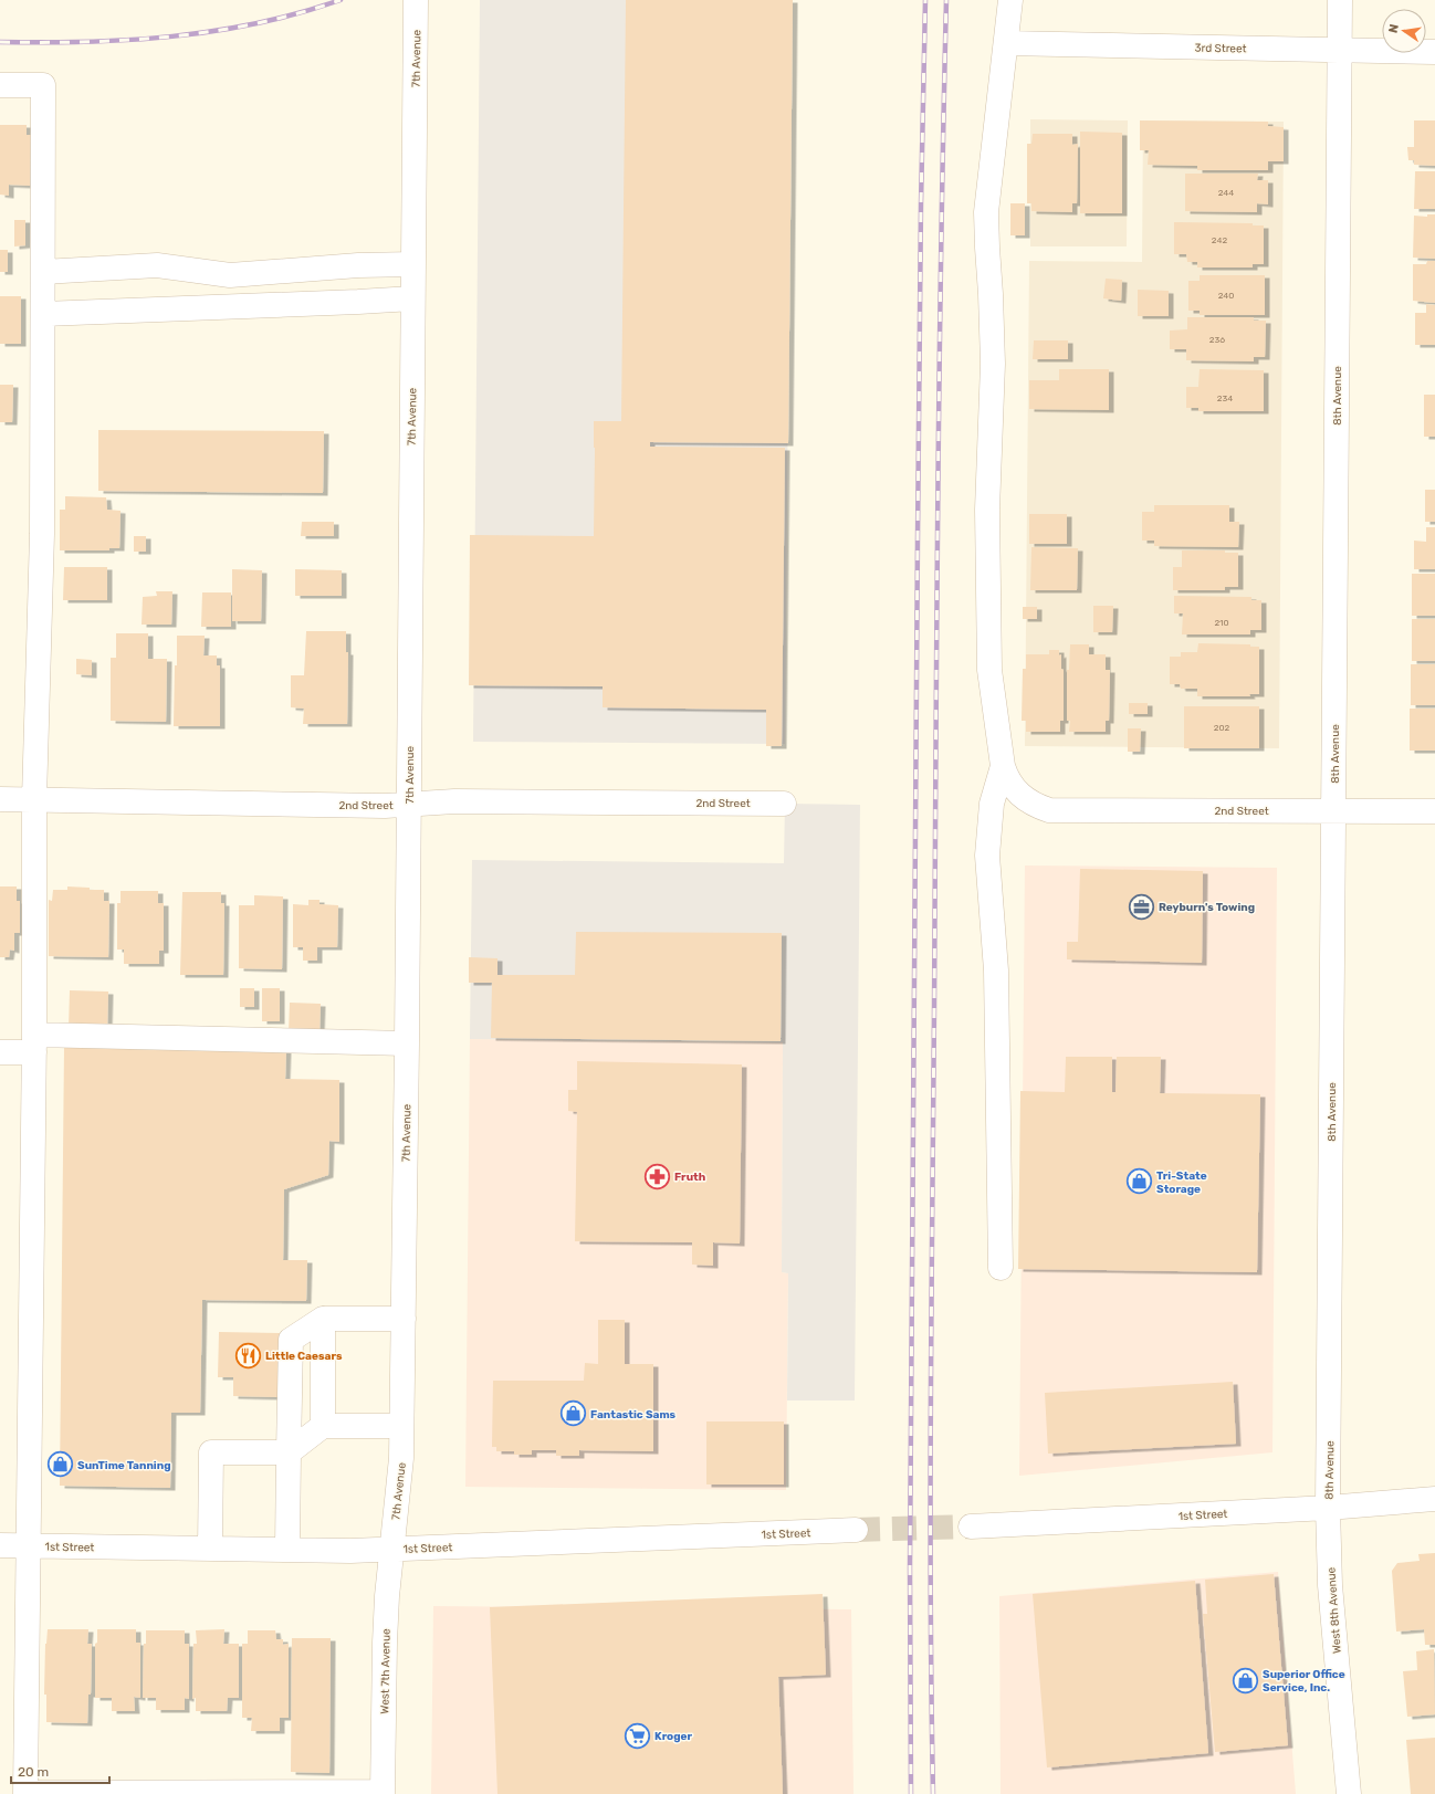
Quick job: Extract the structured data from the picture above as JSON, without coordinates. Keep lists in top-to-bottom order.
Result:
{
  "streets": {
    "street": [
      "3rd Street",
      "7th Avenue",
      "8th Avenue",
      "2nd Street",
      "1st Street",
      "West 8th Avenue",
      "West 7th Avenue"
    ]
  },
  "crossings": [
    ["3rd Street", "8th Avenue"],
    ["7th Avenue", "2nd Street"],
    ["7th Avenue", "1st Street"],
    ["7th Avenue", "West 7th Avenue"],
    ["8th Avenue", "2nd Street"],
    ["8th Avenue", "1st Street"],
    ["8th Avenue", "West 8th Avenue"],
    ["1st Street", "West 8th Avenue"],
    ["1st Street", "West 7th Avenue"]
  ],
  "places": {
    "office": ["Reyburn's Towing"],
    "pharmacy": ["Fruth"],
    "shop": [
      "Tri-State Storage",
      "Fantastic Sams",
      "SunTime Tanning",
      "Superior Office Service, Inc."
    ],
    "restaurant": ["Little Caesars"],
    "supermarket": ["Kroger"]
  },
  "house_numbers": [
    "244",
    "242",
    "240",
    "236",
    "234",
    "210",
    "202"
  ],
  "scale_bar": "20 m",
  "north": "left"
}
